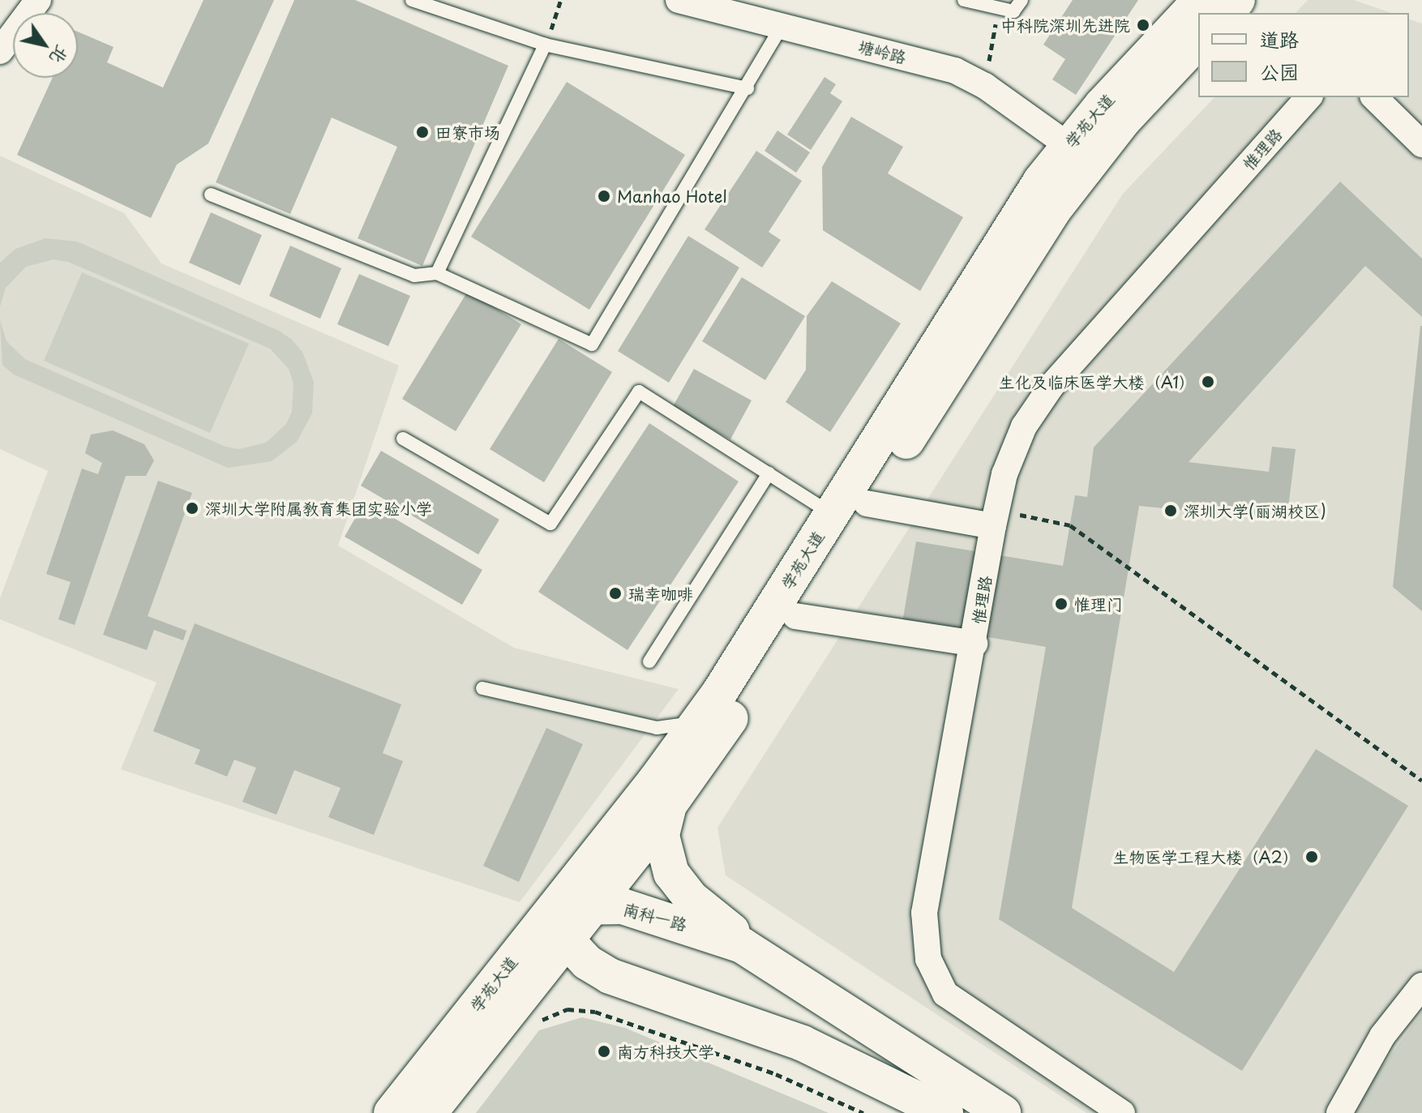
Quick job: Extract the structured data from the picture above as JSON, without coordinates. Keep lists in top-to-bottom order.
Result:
{
  "streets": {
    "main road": ["学苑大道", "南科一路"],
    "street": ["塘岭路", "惟理路"]
  },
  "crossings": [
    ["塘岭路", "学苑大道"],
    ["学苑大道", "南科一路"]
  ],
  "places": [
    "中科院深圳先进院",
    "田寮市场",
    "Manhao Hotel",
    "生化及临床医学大楼（A1）",
    "深圳大学附属教育集团实验小学",
    "深圳大学(丽湖校区)",
    "瑞幸咖啡",
    "惟理门",
    "生物医学工程大楼（A2）",
    "南方科技大学"
  ],
  "legend": ["道路", "公园"],
  "north": "bottom right"
}
